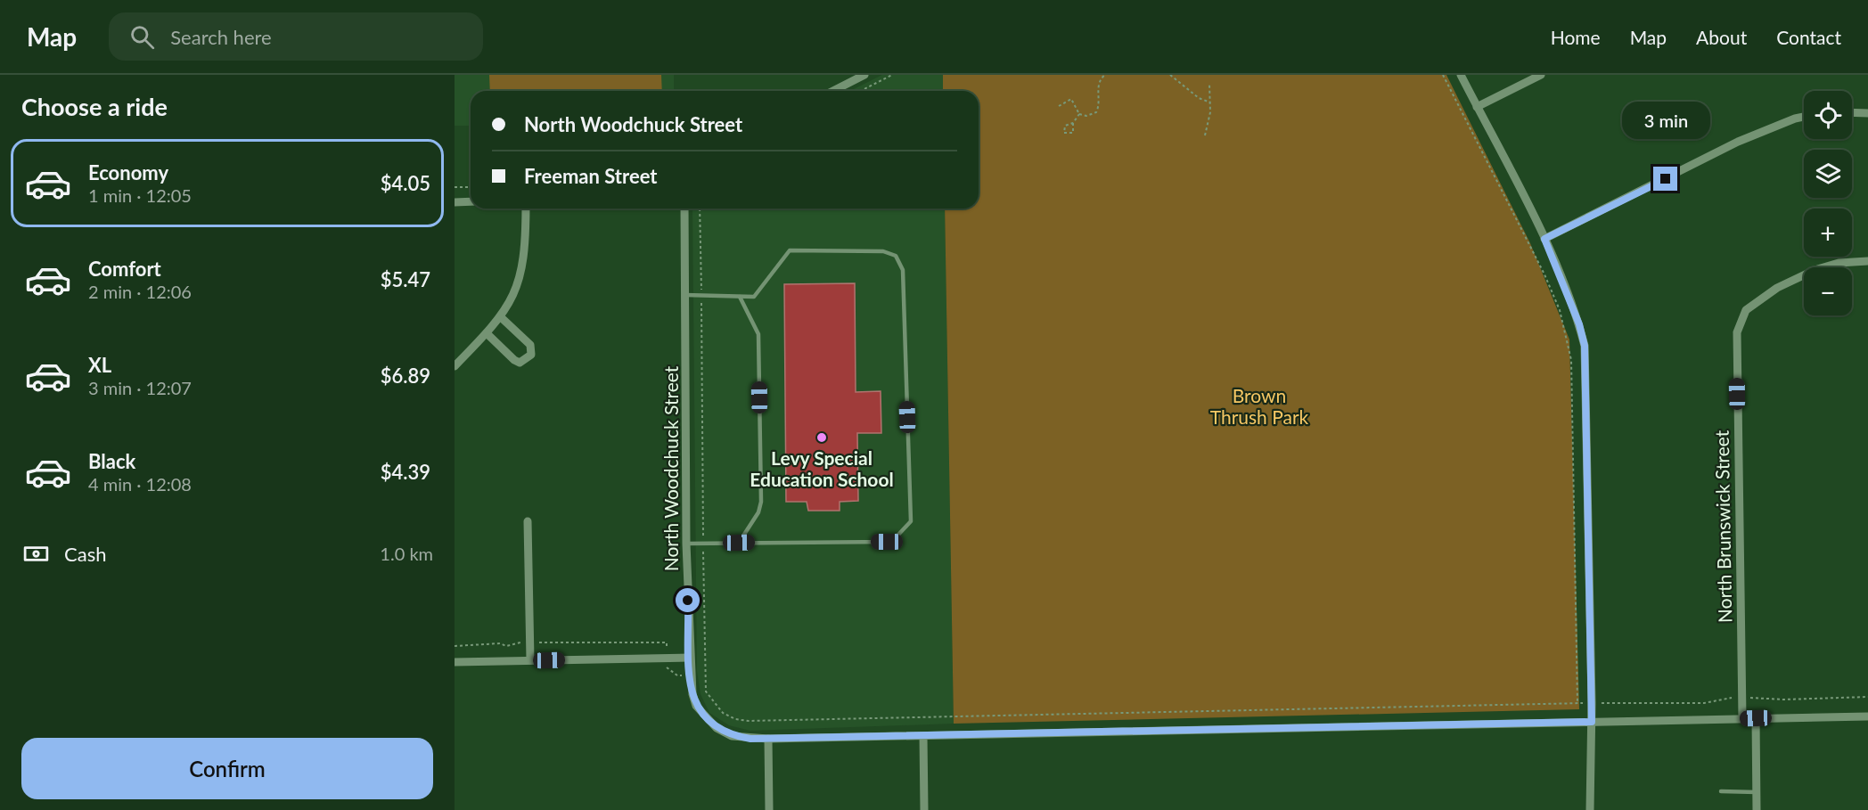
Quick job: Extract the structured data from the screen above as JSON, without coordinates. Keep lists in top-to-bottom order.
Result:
{
  "streets": {
    "street": ["North Woodchuck Street", "North Brunswick Street"]
  },
  "crossings": [
    ["North Woodchuck Street", "North Brunswick Street"]
  ],
  "parks": ["Brown Thrush Park"],
  "places": ["Levy Special Education School"],
  "page": {
    "header": "Map",
    "search": "Search here",
    "nav": [
      "Home",
      "Map",
      "About",
      "Contact"
    ],
    "heading": "Choose a ride",
    "map_buttons": ["+", "−"],
    "banner": ["North Woodchuck Street", "Freeman Street"],
    "bubble": "3 min",
    "list": [
      {
        "name": "Economy",
        "note": "1 min · 12:05",
        "value": "$4.05"
      },
      {
        "name": "Comfort",
        "note": "2 min · 12:06",
        "value": "$5.47"
      },
      {
        "name": "XL",
        "note": "3 min · 12:07",
        "value": "$6.89"
      },
      {
        "name": "Black",
        "note": "4 min · 12:08",
        "value": "$4.39"
      }
    ],
    "pay": ["Cash", "1.0 km"],
    "buttons": "Confirm"
  }
}
